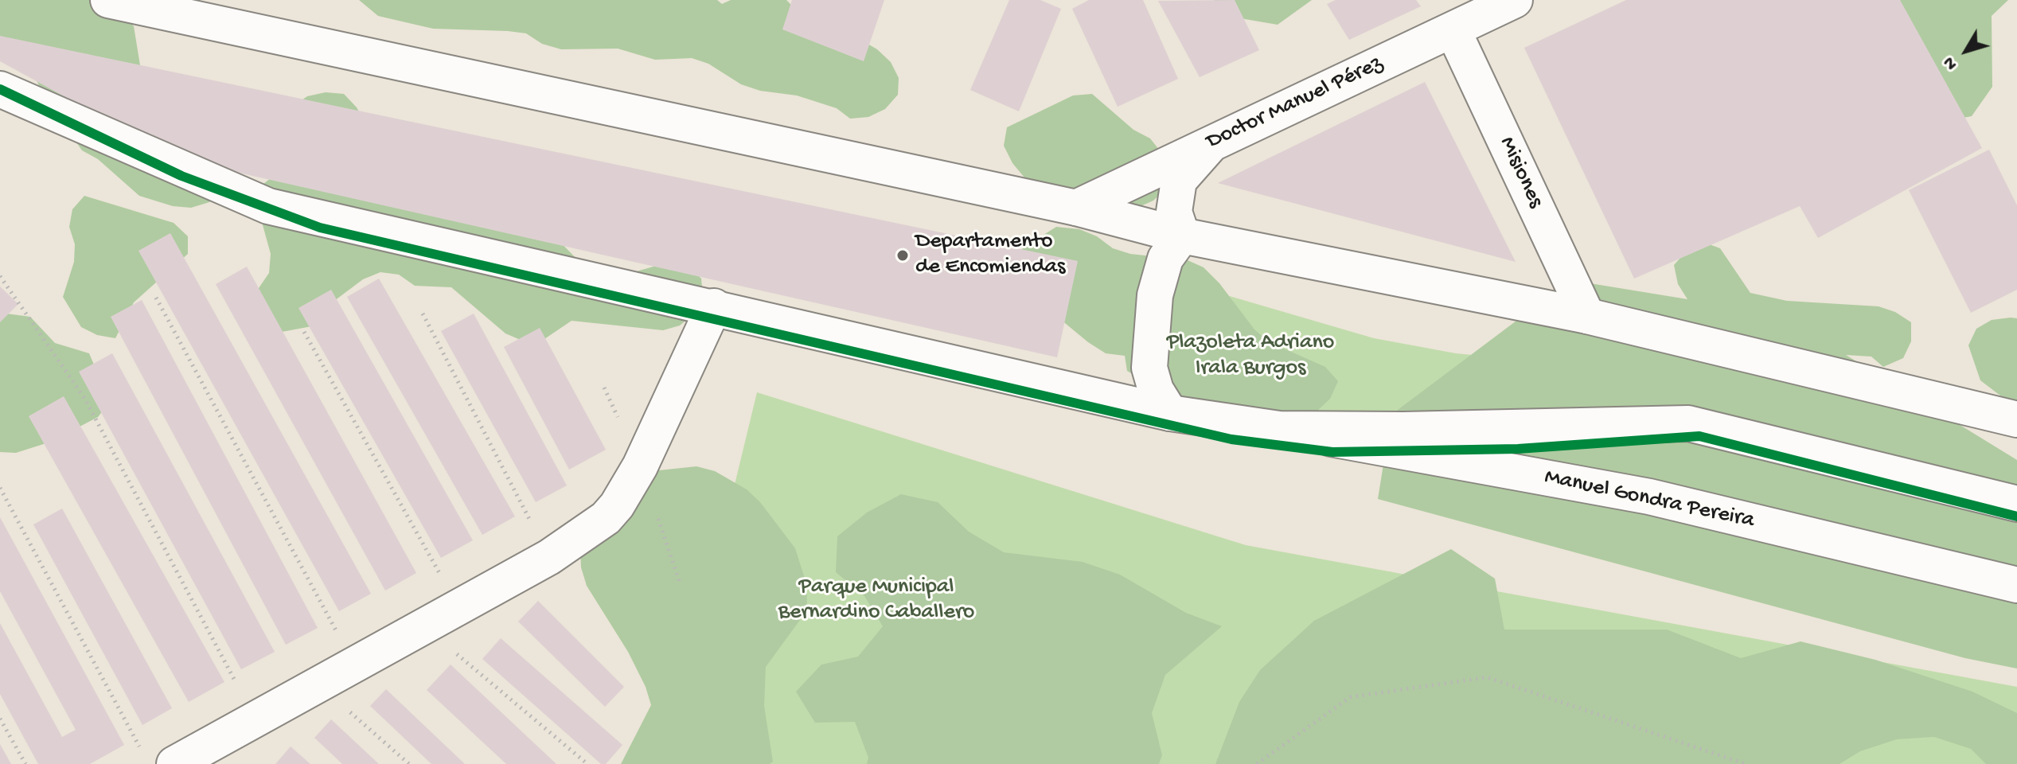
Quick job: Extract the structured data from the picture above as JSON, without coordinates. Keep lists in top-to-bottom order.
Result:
{
  "streets": {
    "main road": ["Doctor Manuel Pérez", "Misiones", "Manuel Gondra Pereira"]
  },
  "crossings": [
    ["Doctor Manuel Pérez", "Misiones"]
  ],
  "parks": ["Plazoleta Adriano Irala Burgos", "Parque Municipal Bernardino Caballero"],
  "places": ["Departamento de Encomiendas"],
  "north": "bottom left"
}
